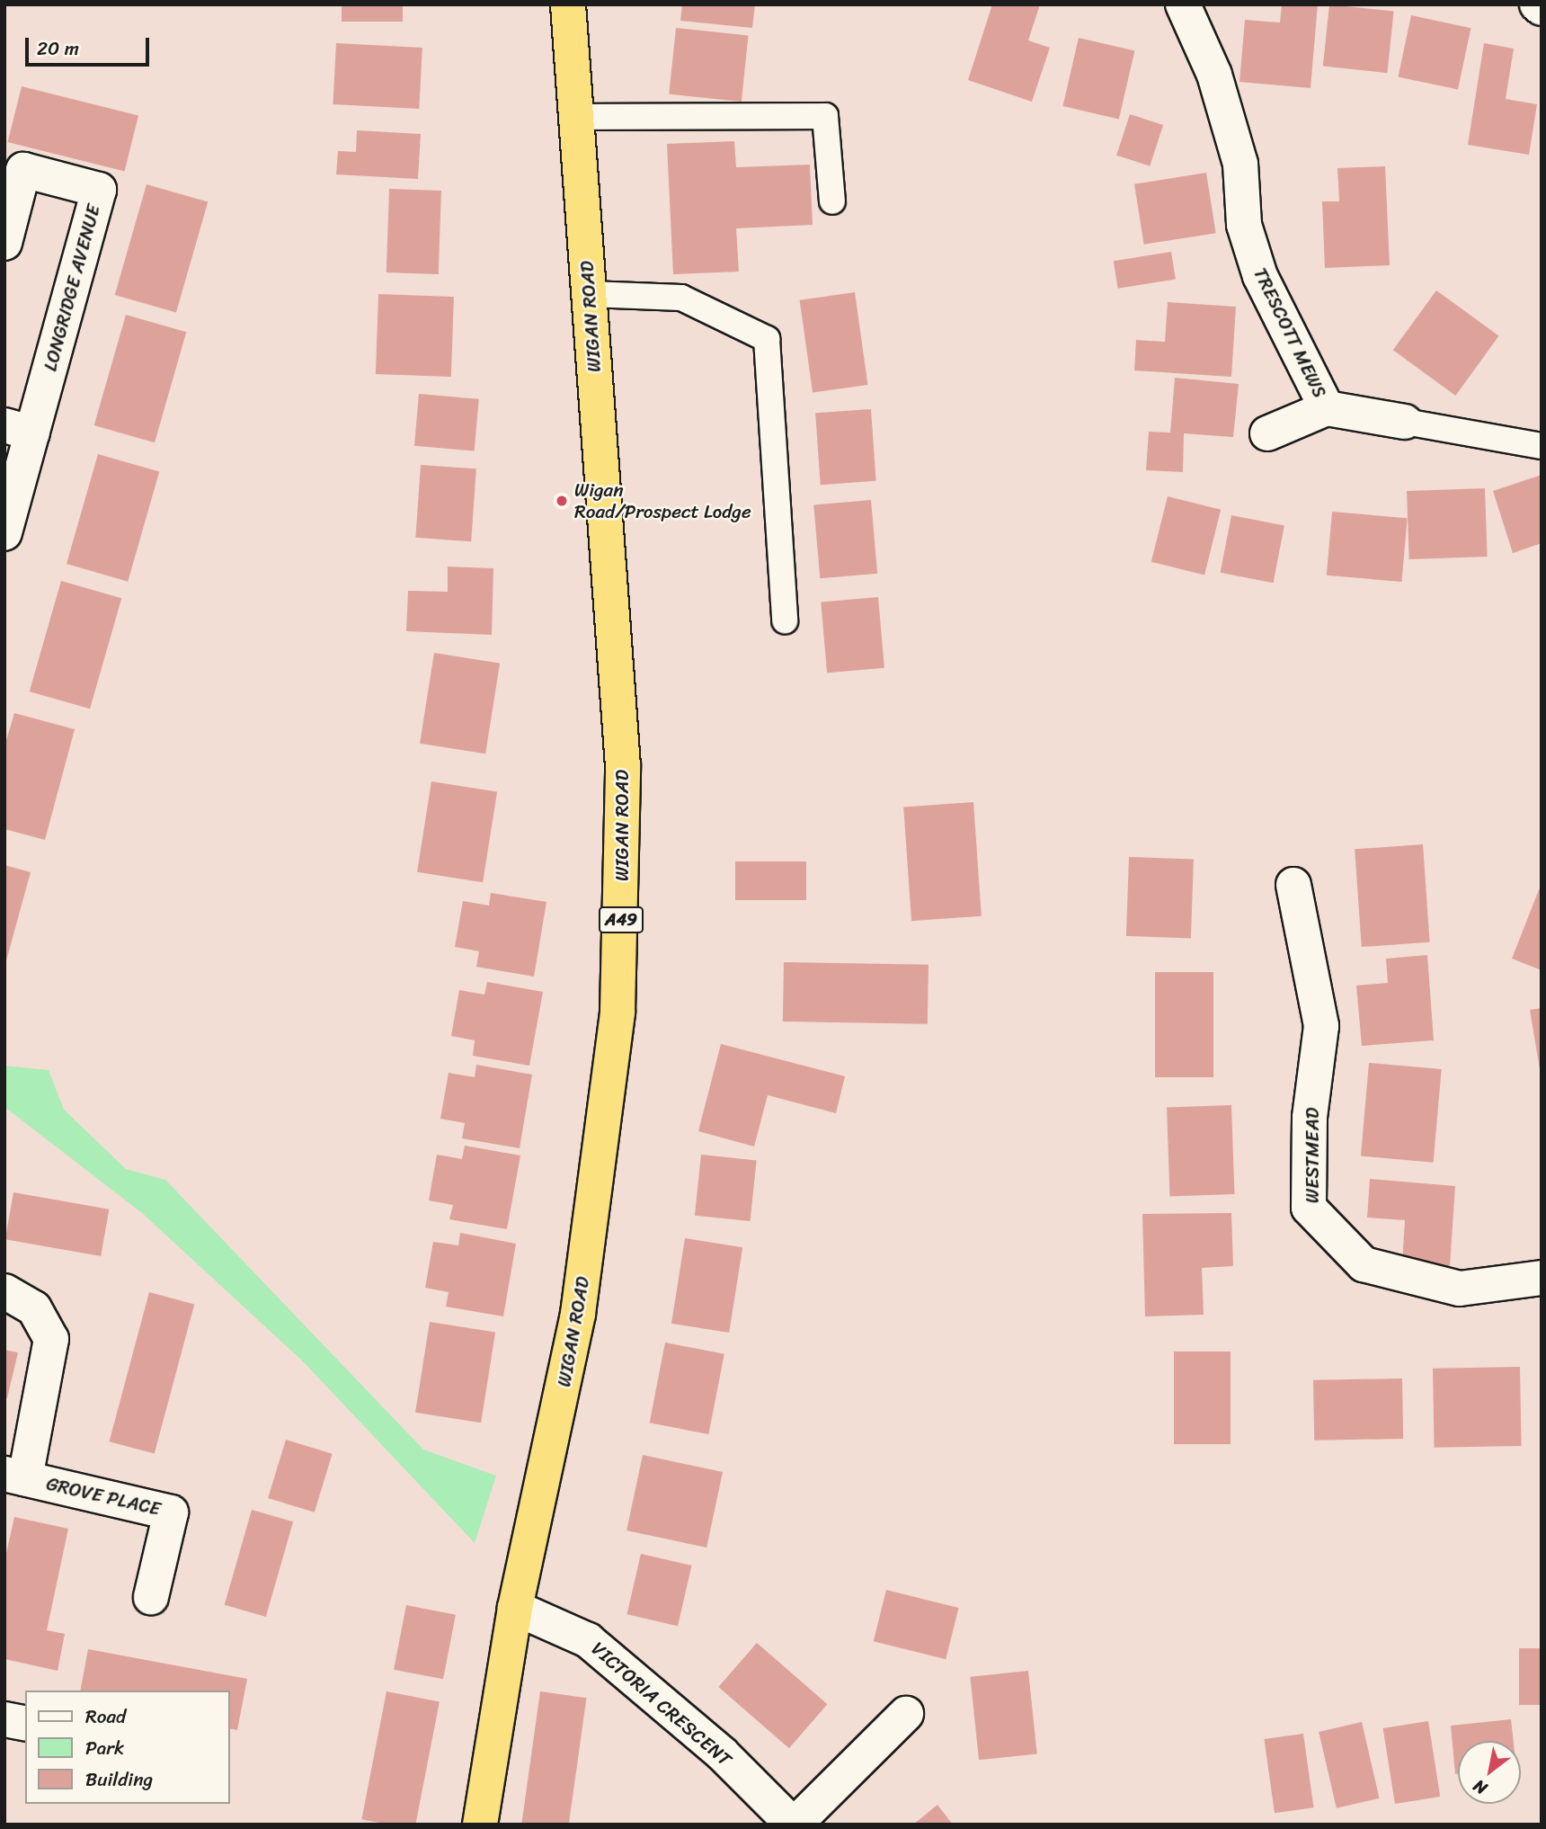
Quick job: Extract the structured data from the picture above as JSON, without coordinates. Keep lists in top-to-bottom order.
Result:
{
  "streets": {
    "highway": ["WIGAN ROAD", "A49"],
    "street": [
      "LONGRIDGE AVENUE",
      "TRESCOTT MEWS",
      "WESTMEAD",
      "GROVE PLACE",
      "VICTORIA CRESCENT"
    ]
  },
  "crossings": [
    ["WIGAN ROAD", "VICTORIA CRESCENT"]
  ],
  "places": ["Wigan Road/Prospect Lodge"],
  "legend": ["Road", "Park", "Building"],
  "scale_bar": "20 m",
  "north": "bottom left"
}
